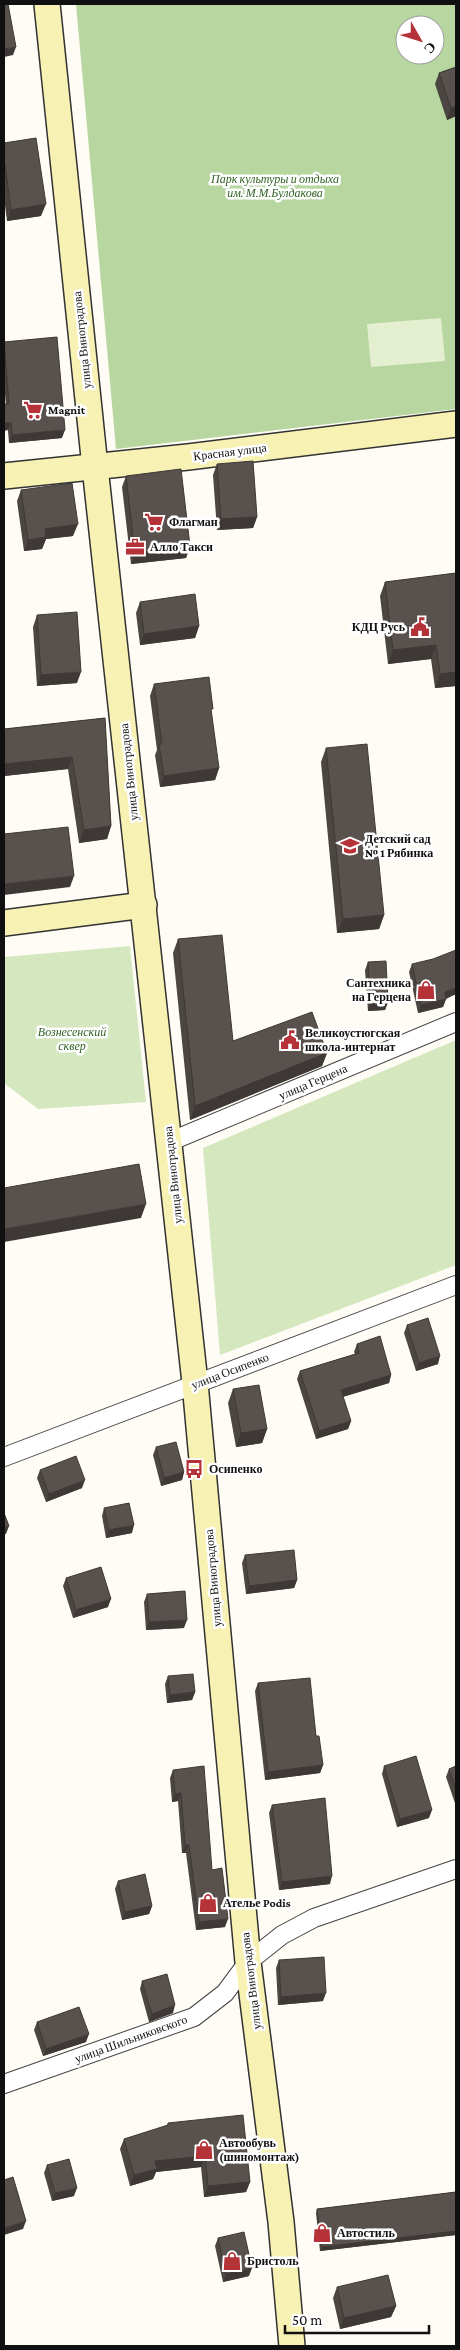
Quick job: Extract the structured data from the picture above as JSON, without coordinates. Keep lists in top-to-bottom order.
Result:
{
  "streets": {
    "street": [
      "улица Виноградова",
      "Красная улица",
      "улица Герцена",
      "улица Осипенко",
      "улица Шильниковского"
    ]
  },
  "crossings": [
    ["улица Виноградова", "Красная улица"],
    ["улица Виноградова", "улица Герцена"],
    ["улица Виноградова", "улица Осипенко"],
    ["улица Виноградова", "улица Шильниковского"]
  ],
  "parks": ["Парк культуры и отдыха им. М.М.Булдакова", "Вознесенский сквер"],
  "places": {
    "supermarket": ["Magnit", "Флагман"],
    "office": ["Алло Такси"],
    "public building": ["КДЦ Русь", "Великоустюгская школа-интернат"],
    "school or university": ["Детский сад № 1 Рябинка"],
    "shop": [
      "Сантехника на Герцена",
      "Ателье Podis",
      "Автообувь (шиномонтаж)",
      "Автостиль",
      "Бристоль"
    ],
    "bus stop": ["Осипенко"]
  },
  "scale_bar": "50 m",
  "north": "bottom right"
}
